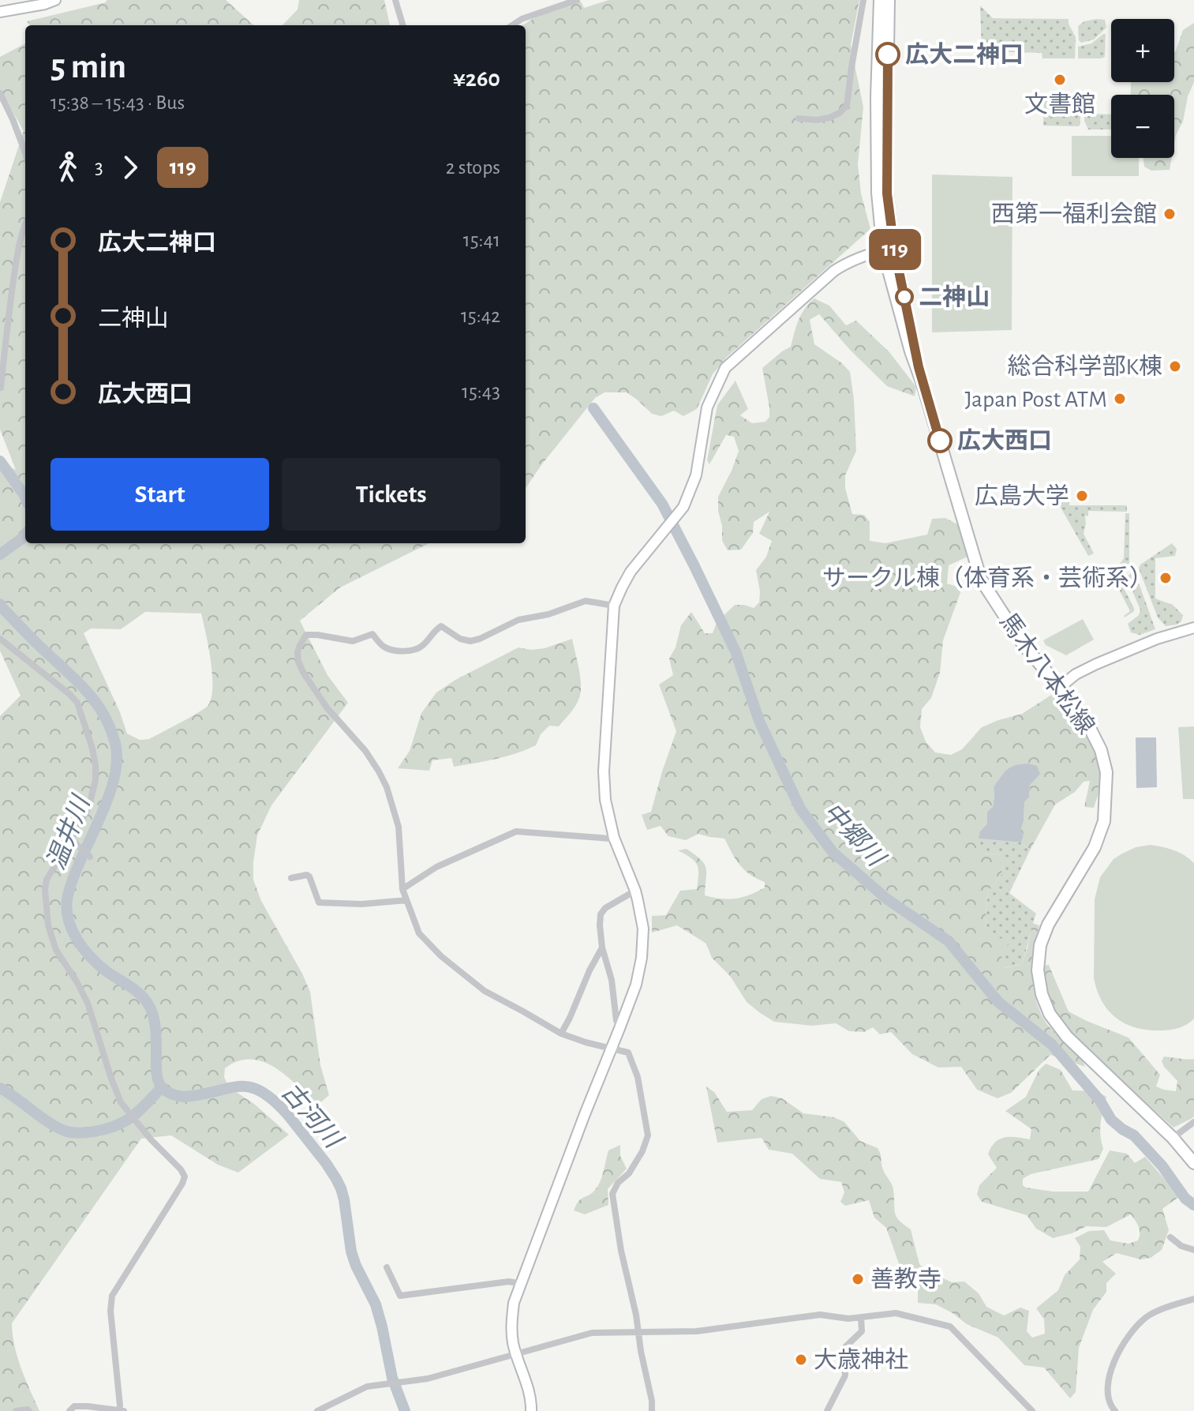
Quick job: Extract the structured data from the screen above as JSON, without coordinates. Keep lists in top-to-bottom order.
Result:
{
  "streets": {
    "main road": ["馬木八本松線"]
  },
  "water": ["温井川", "中郷川", "古河川"],
  "places": [
    "広大二神口",
    "文書館",
    "西第一福利会館",
    "二神山",
    "総合科学部K棟",
    "Japan Post ATM",
    "広大西口",
    "広島大学",
    "サークル棟（体育系・芸術系）",
    "善教寺",
    "大歳神社"
  ],
  "lines": ["bus line 119"],
  "page": {
    "on_map": "119",
    "map_buttons": ["+", "−"],
    "heading": ["5 min", "15:38 – 15:43 · Bus", "¥260"],
    "legs": ["3", "119", "2 stops"],
    "list": [
      {
        "name": "広大二神口",
        "value": "15:41"
      },
      {
        "name": "二神山",
        "value": "15:42"
      },
      {
        "name": "広大西口",
        "value": "15:43"
      }
    ],
    "buttons": ["Start", "Tickets"]
  }
}
